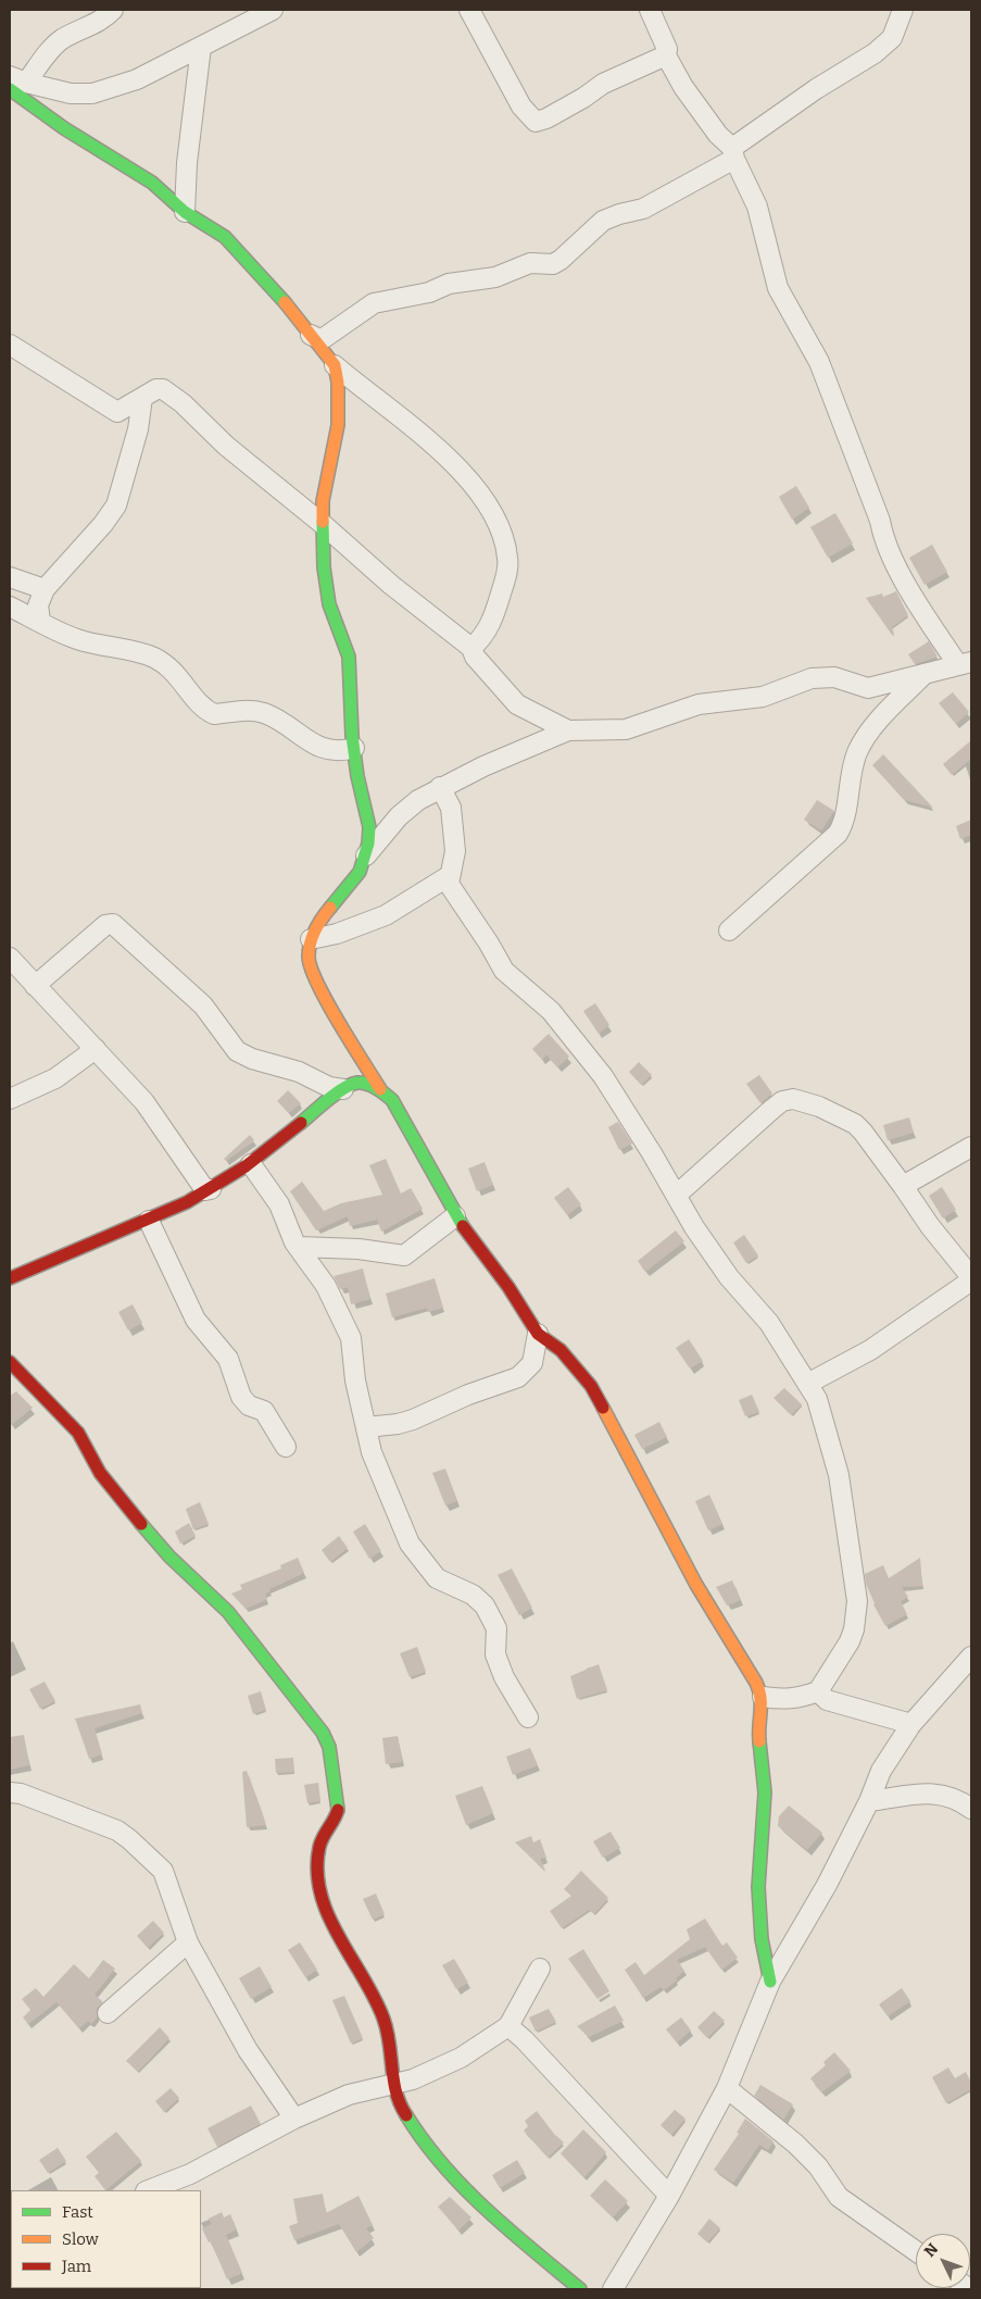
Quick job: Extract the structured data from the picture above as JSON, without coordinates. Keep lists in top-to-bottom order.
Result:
{
  "legend": ["Fast", "Slow", "Jam"],
  "north": "top left"
}
